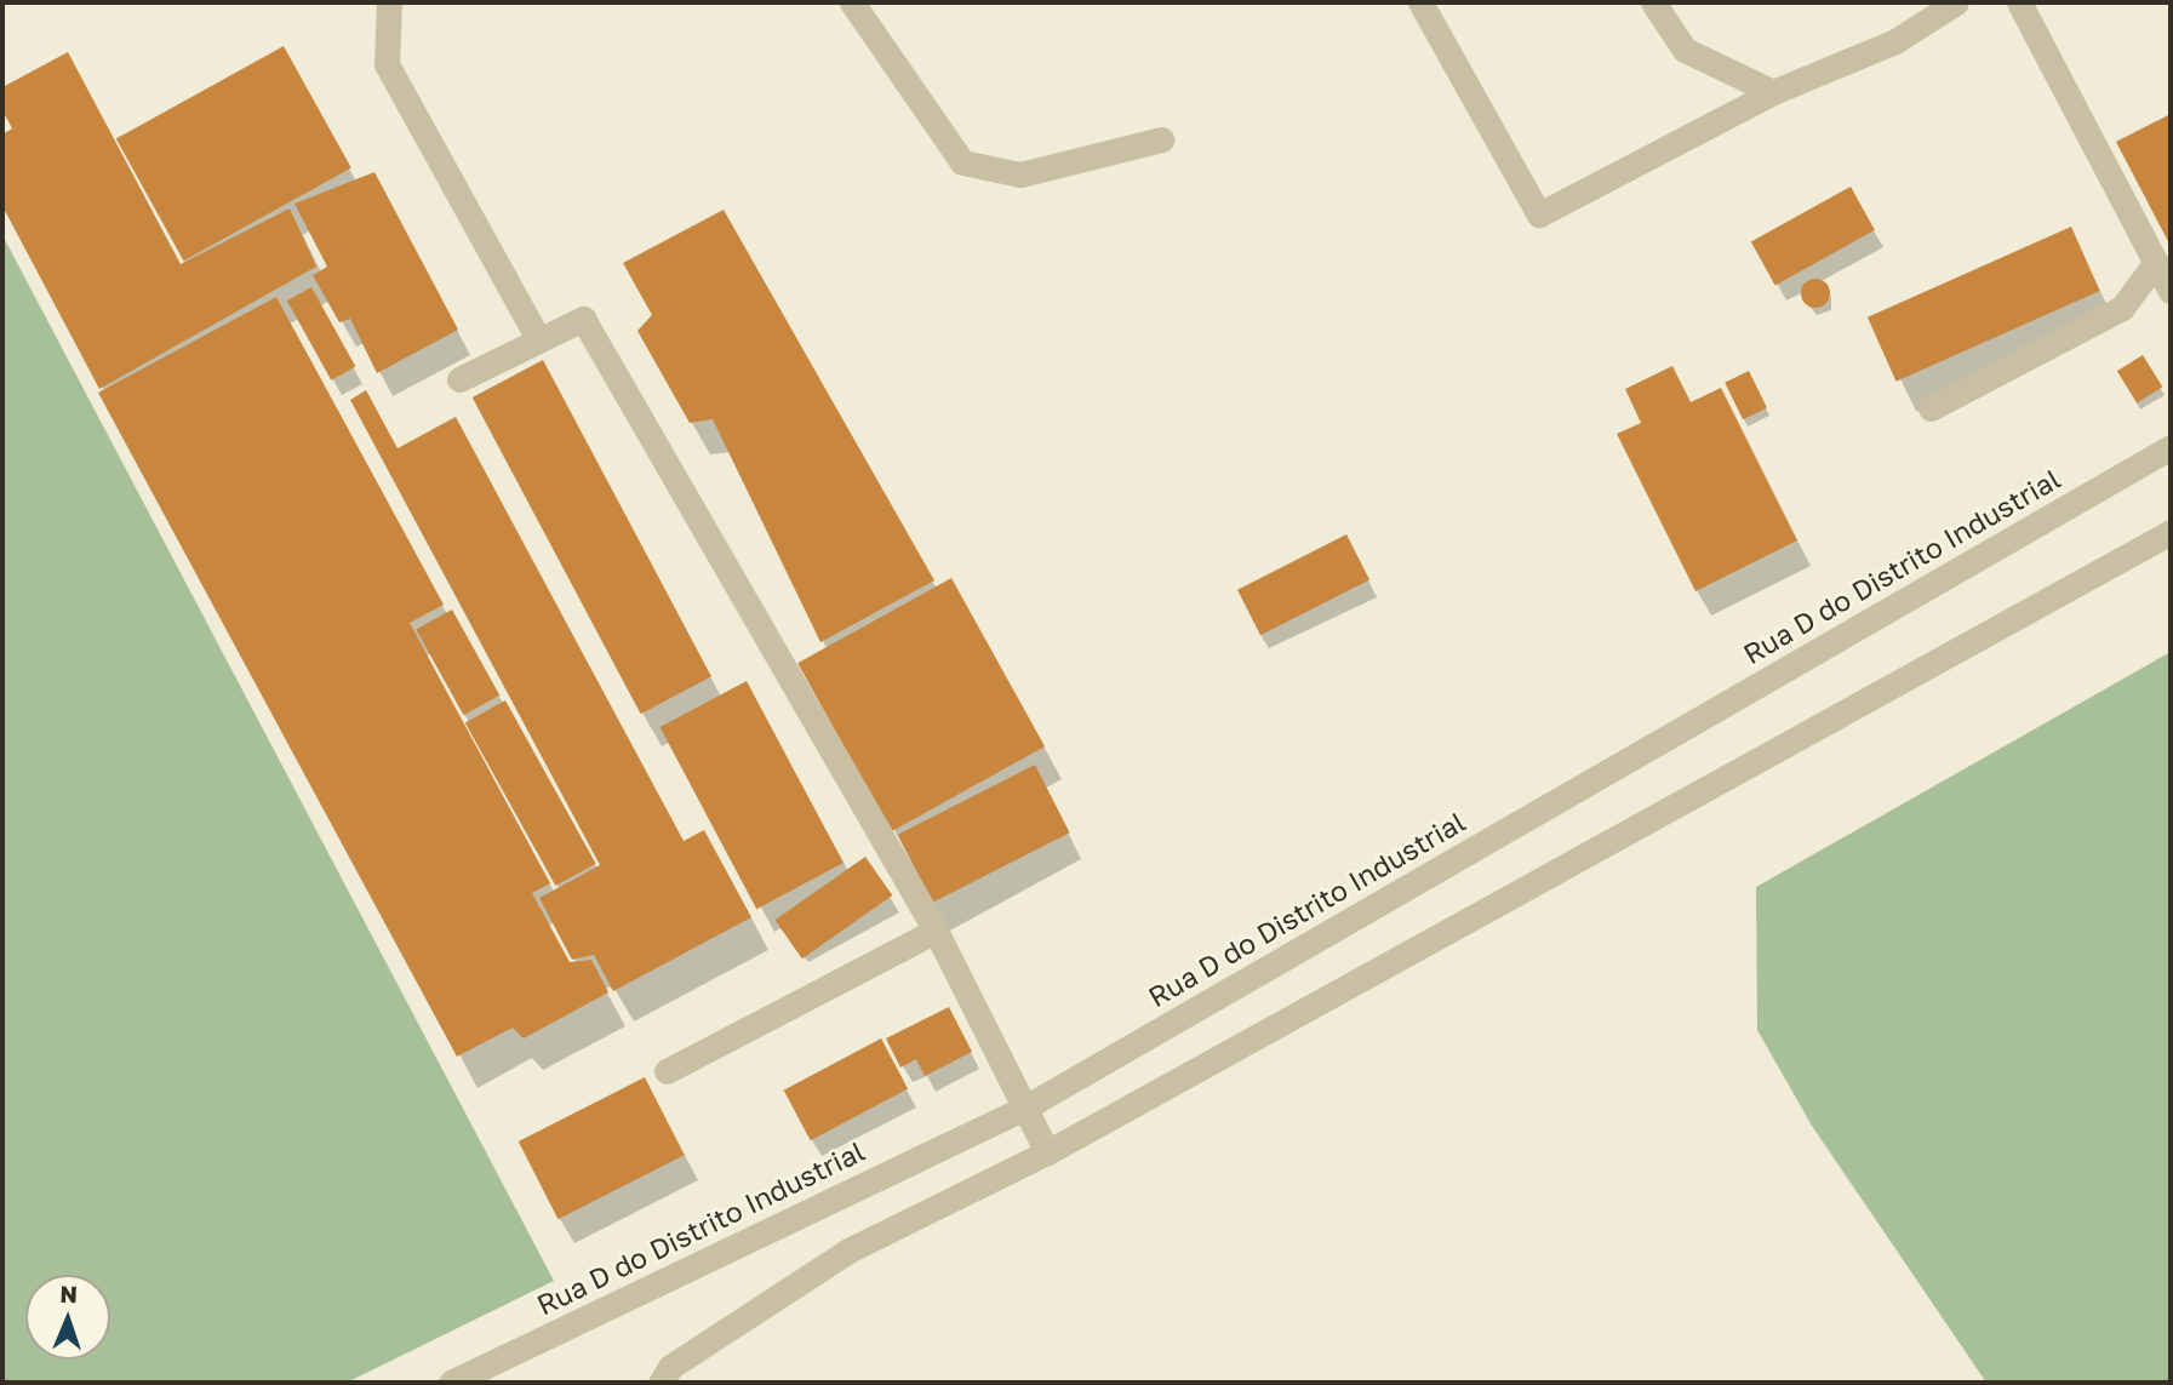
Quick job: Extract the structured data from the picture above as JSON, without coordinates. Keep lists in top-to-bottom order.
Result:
{
  "streets": {
    "street": ["Rua D do Distrito Industrial"]
  },
  "north": "top"
}
